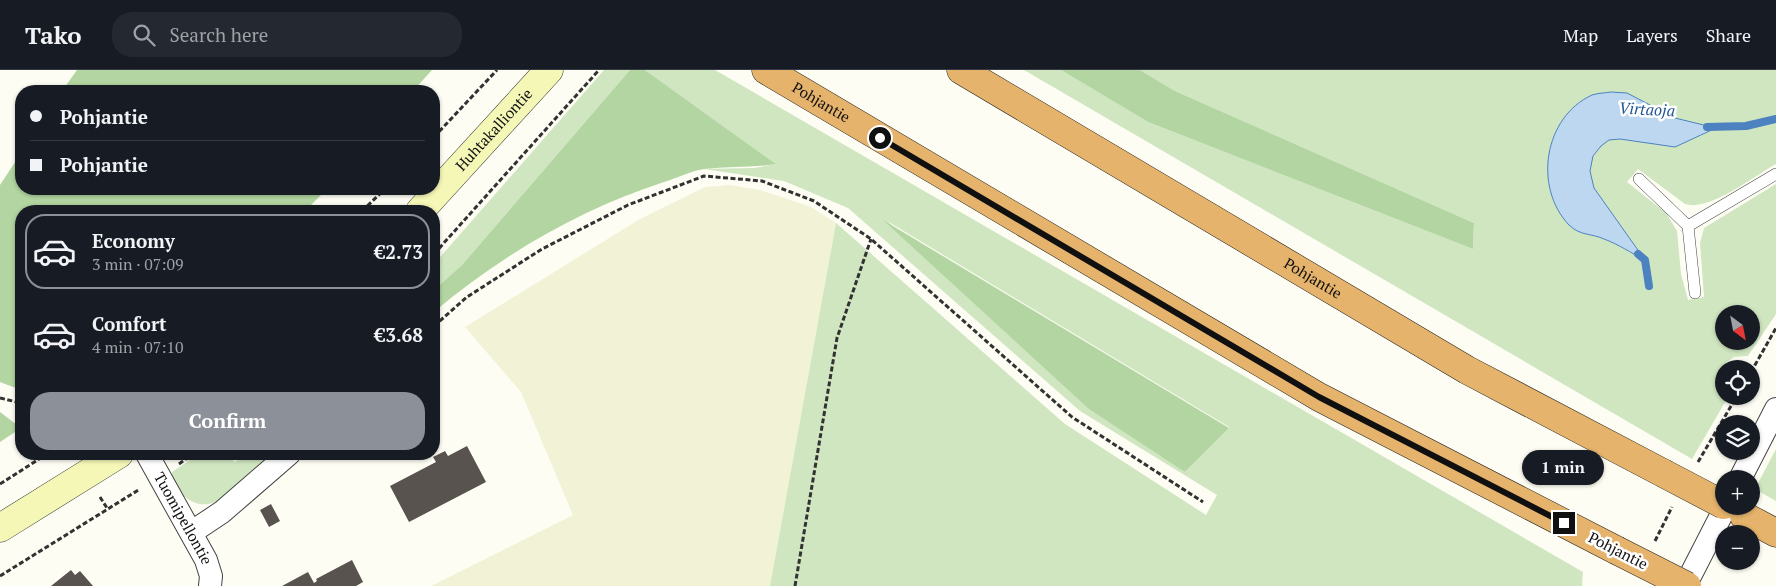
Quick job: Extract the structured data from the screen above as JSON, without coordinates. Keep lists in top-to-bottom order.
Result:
{
  "streets": {
    "highway": ["Pohjantie"],
    "street": ["Huhtakalliontie", "Tuomipellontie"]
  },
  "water": ["Virtaoja"],
  "north": "bottom right",
  "page": {
    "header": "Tako",
    "search": "Search here",
    "nav": ["Map", "Layers", "Share"],
    "banner": ["Pohjantie", "Pohjantie"],
    "list": [
      {
        "name": "Economy",
        "note": "3 min · 07:09",
        "value": "€2.73"
      },
      {
        "name": "Comfort",
        "note": "4 min · 07:10",
        "value": "€3.68"
      }
    ],
    "map_buttons": ["+", "−"],
    "buttons": "Confirm",
    "bubble": "1 min"
  }
}
